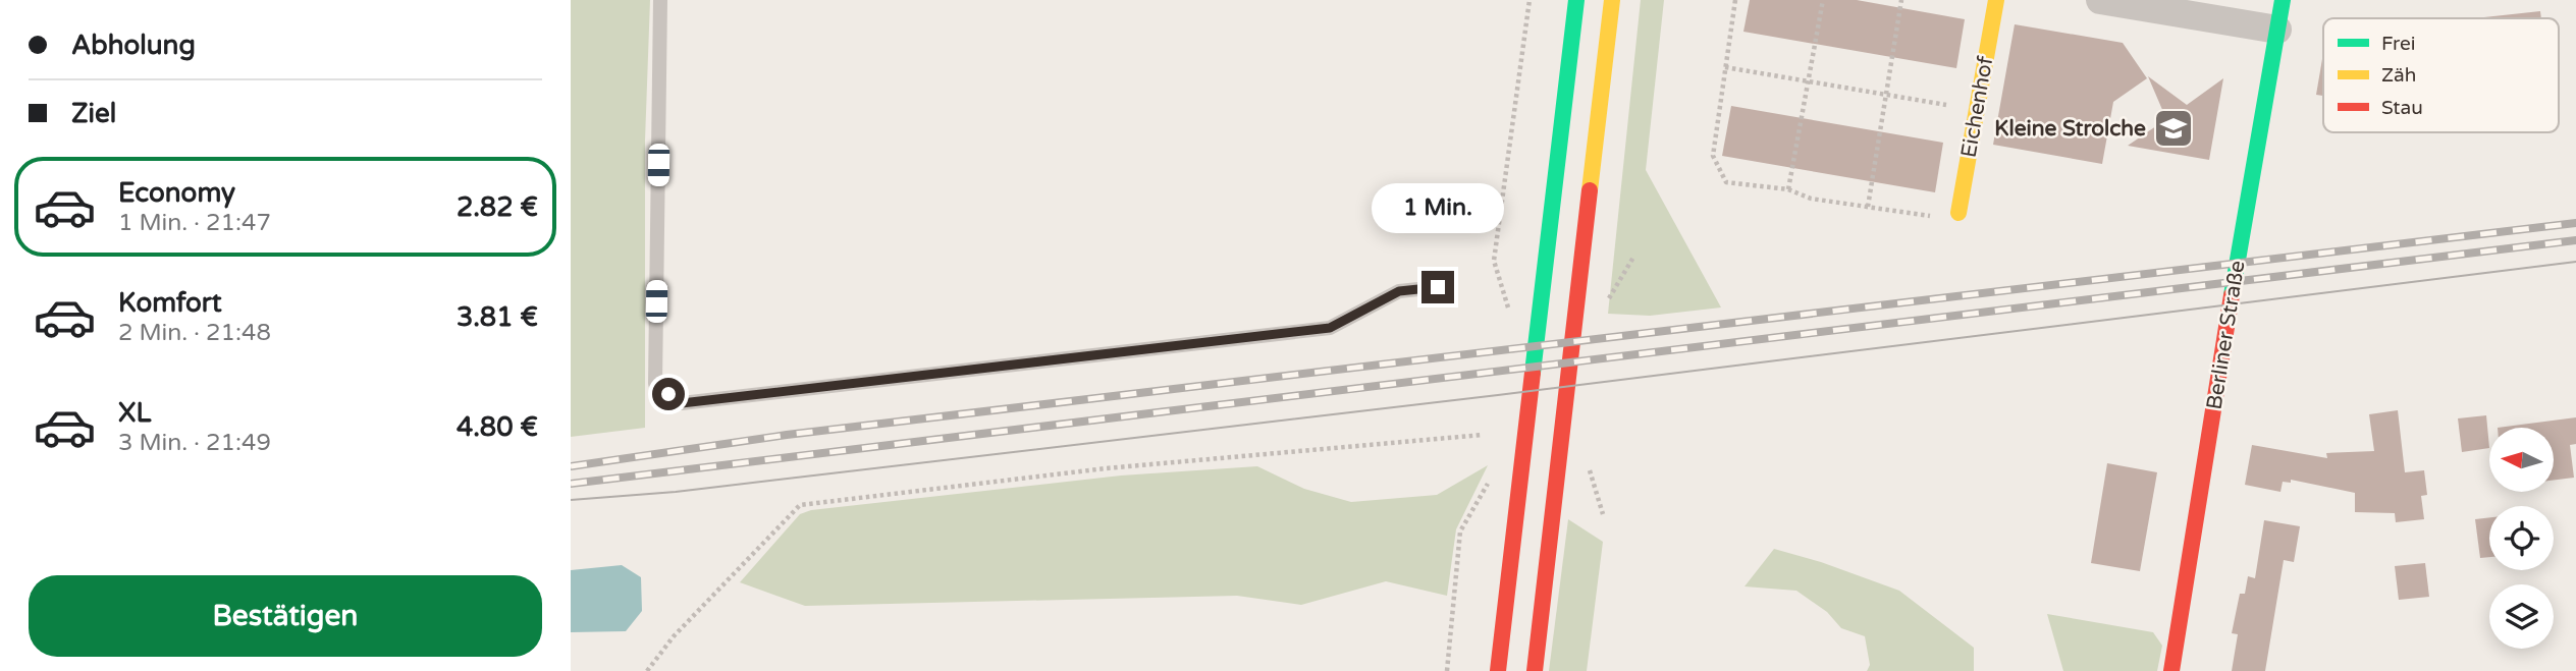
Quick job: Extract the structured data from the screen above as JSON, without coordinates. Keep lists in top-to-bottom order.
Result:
{
  "streets": {
    "main road": ["Eichenhof", "Berliner Straße"]
  },
  "places": {
    "school or university": ["Kleine Strolche"]
  },
  "legend": ["Frei", "Zäh", "Stau"],
  "north": "left",
  "page": {
    "banner": ["Abholung", "Ziel"],
    "list": [
      {
        "name": "Economy",
        "note": "1 Min. · 21:47",
        "value": "2.82 €"
      },
      {
        "name": "Komfort",
        "note": "2 Min. · 21:48",
        "value": "3.81 €"
      },
      {
        "name": "XL",
        "note": "3 Min. · 21:49",
        "value": "4.80 €"
      }
    ],
    "bubble": "1 Min.",
    "buttons": "Bestätigen"
  }
}
